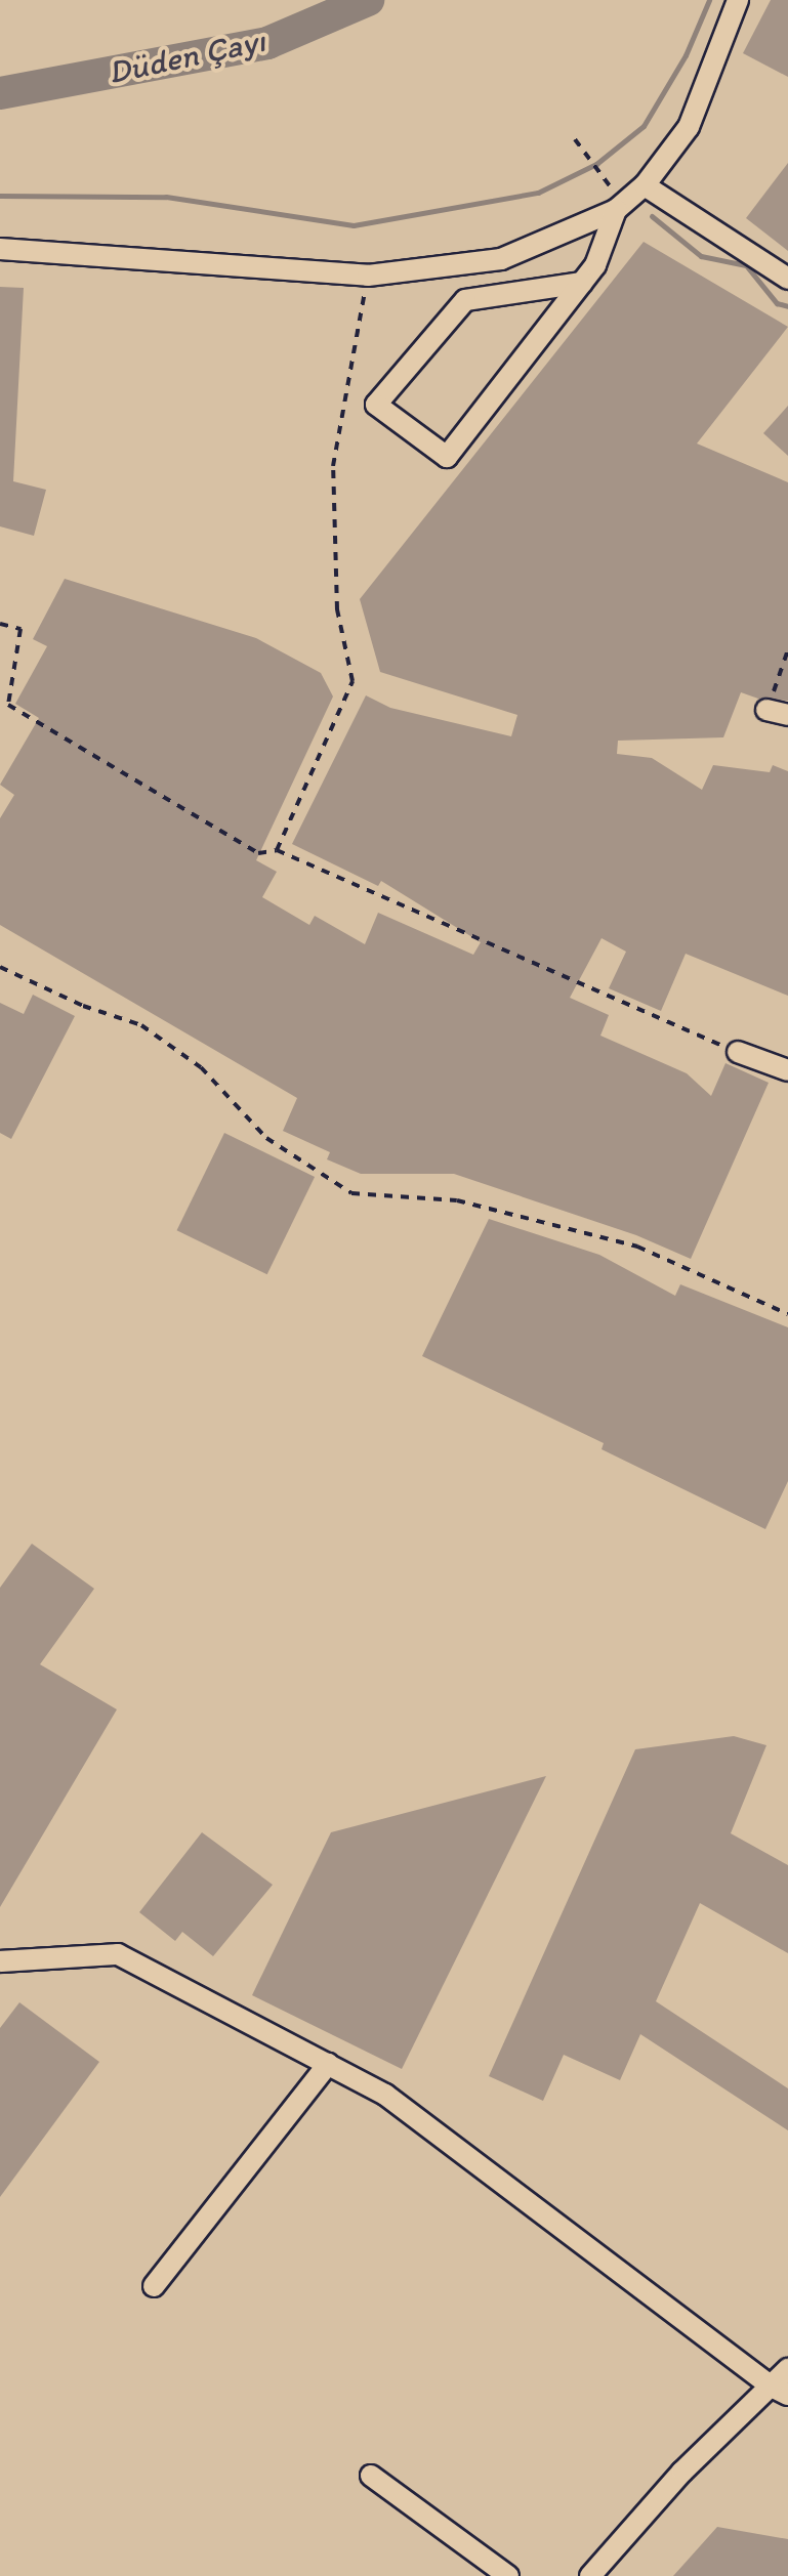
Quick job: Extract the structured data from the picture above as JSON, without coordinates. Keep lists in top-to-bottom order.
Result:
{
  "water": ["Düden Çayı"]
}
